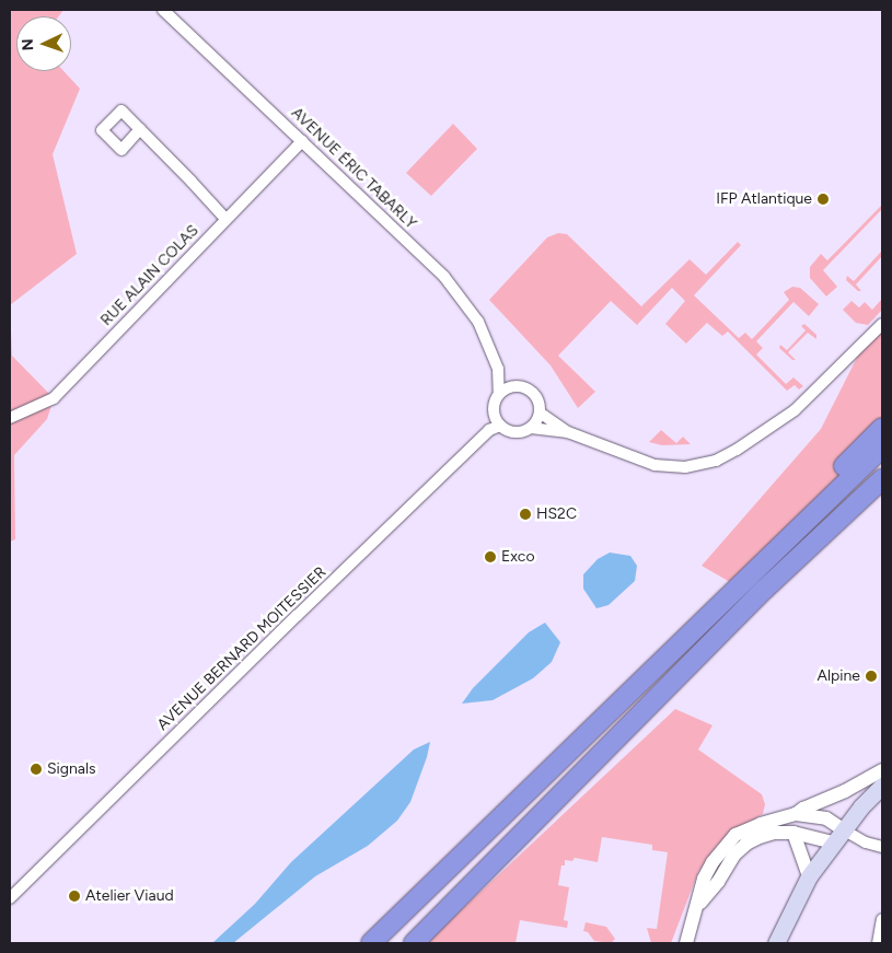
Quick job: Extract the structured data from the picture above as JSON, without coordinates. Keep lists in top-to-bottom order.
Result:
{
  "streets": {
    "street": ["AVENUE ÉRIC TABARLY", "RUE ALAIN COLAS", "AVENUE BERNARD MOITESSIER"]
  },
  "crossings": [
    ["AVENUE ÉRIC TABARLY", "RUE ALAIN COLAS"],
    ["AVENUE ÉRIC TABARLY", "AVENUE BERNARD MOITESSIER"]
  ],
  "places": [
    "IFP Atlantique",
    "HS2C",
    "Exco",
    "Alpine",
    "Signals",
    "Atelier Viaud"
  ],
  "north": "left"
}
